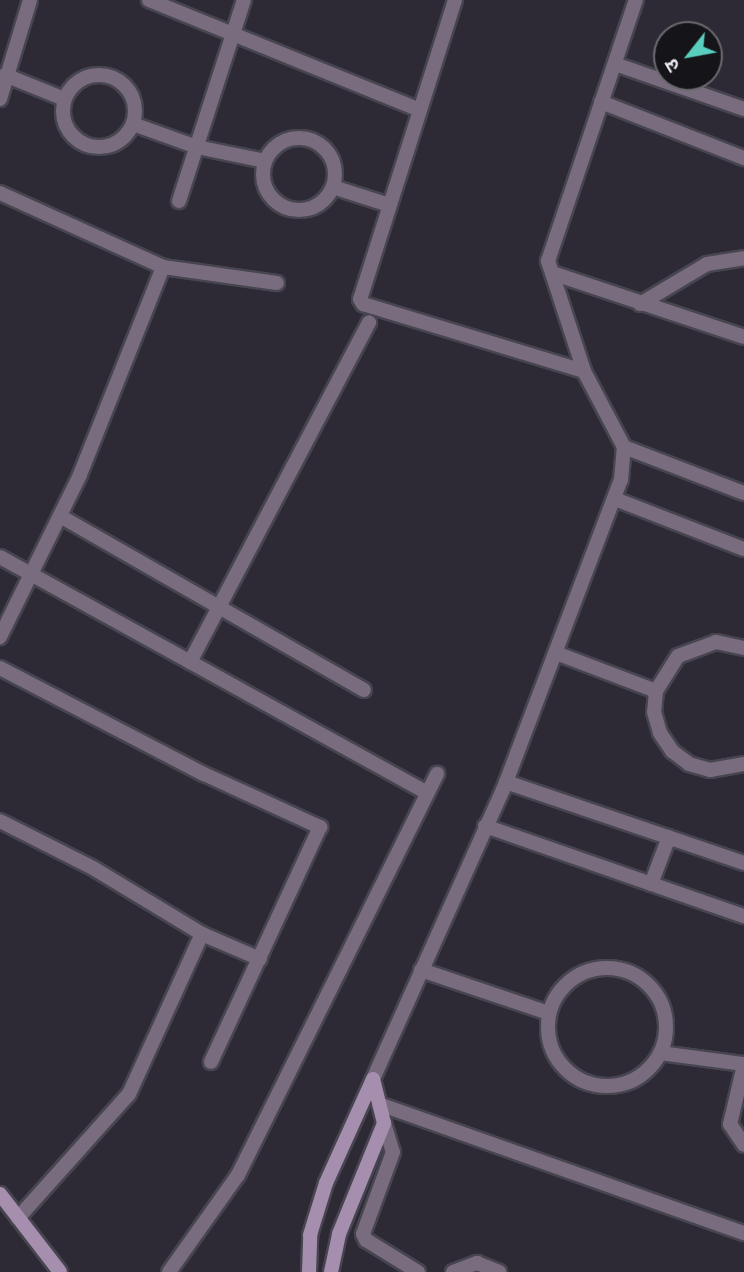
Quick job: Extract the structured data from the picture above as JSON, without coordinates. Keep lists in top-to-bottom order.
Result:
{
  "north": "bottom left"
}
